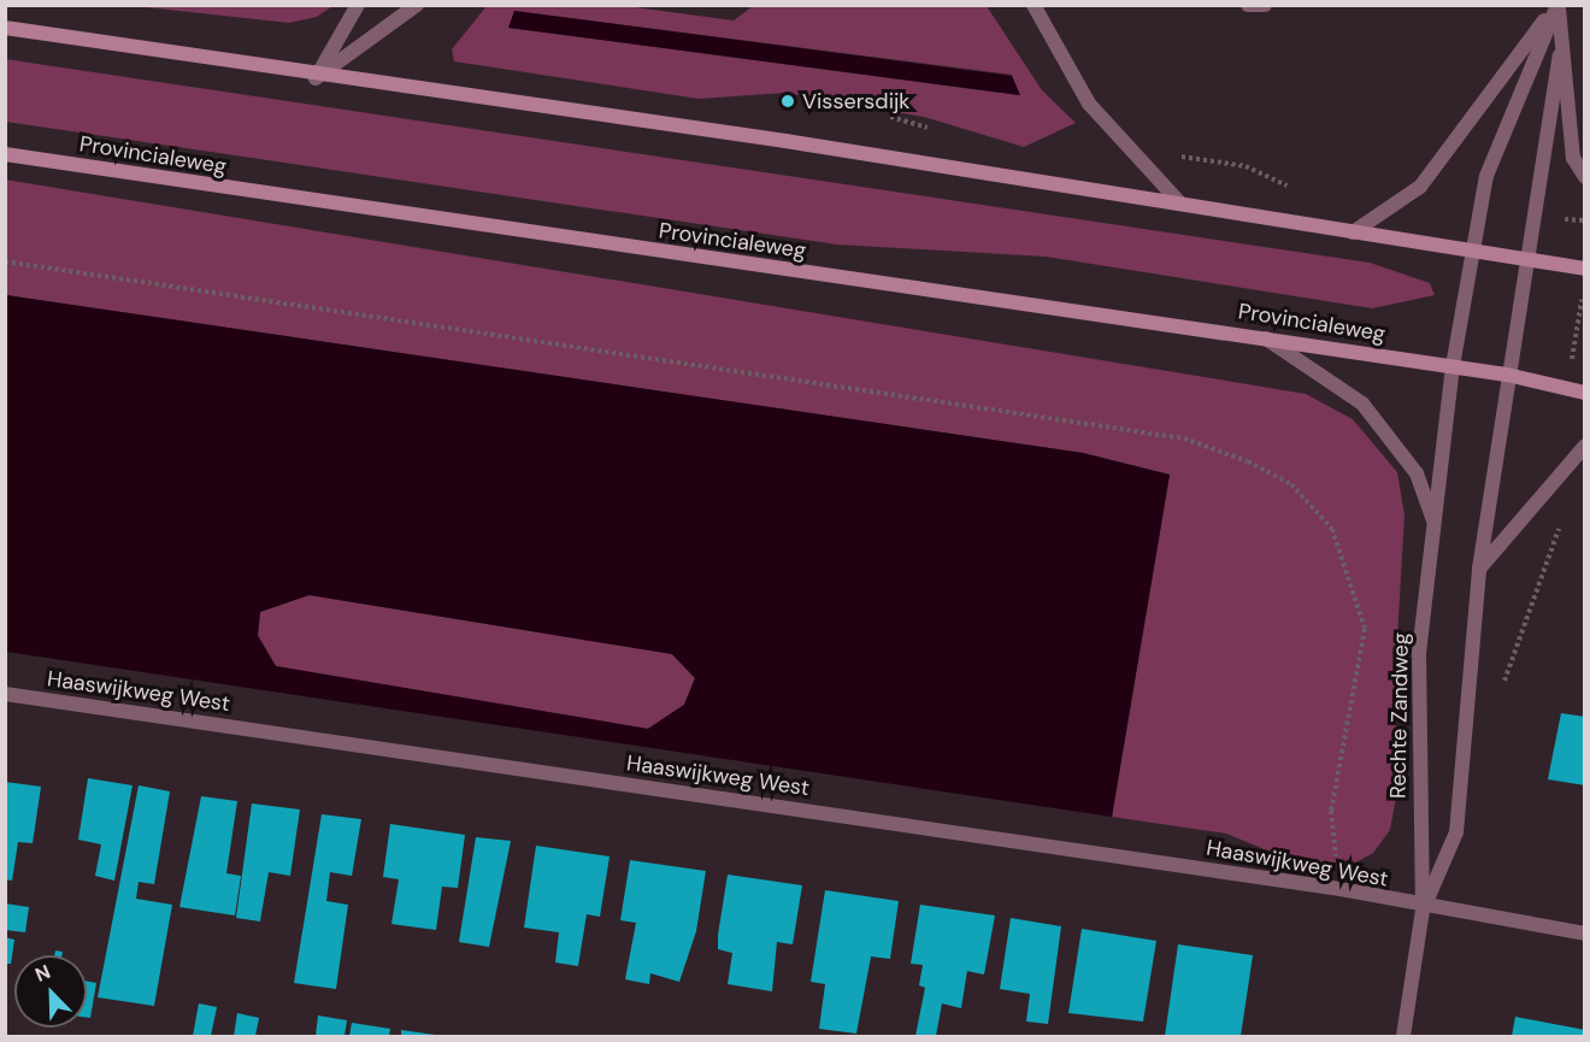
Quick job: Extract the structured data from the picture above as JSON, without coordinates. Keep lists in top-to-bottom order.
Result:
{
  "streets": {
    "main road": ["Provincialeweg"],
    "street": ["Haaswijkweg West", "Rechte Zandweg"]
  },
  "crossings": [
    ["Provincialeweg", "Rechte Zandweg"],
    ["Haaswijkweg West", "Rechte Zandweg"]
  ],
  "places": ["Vissersdijk"],
  "north": "top left"
}
